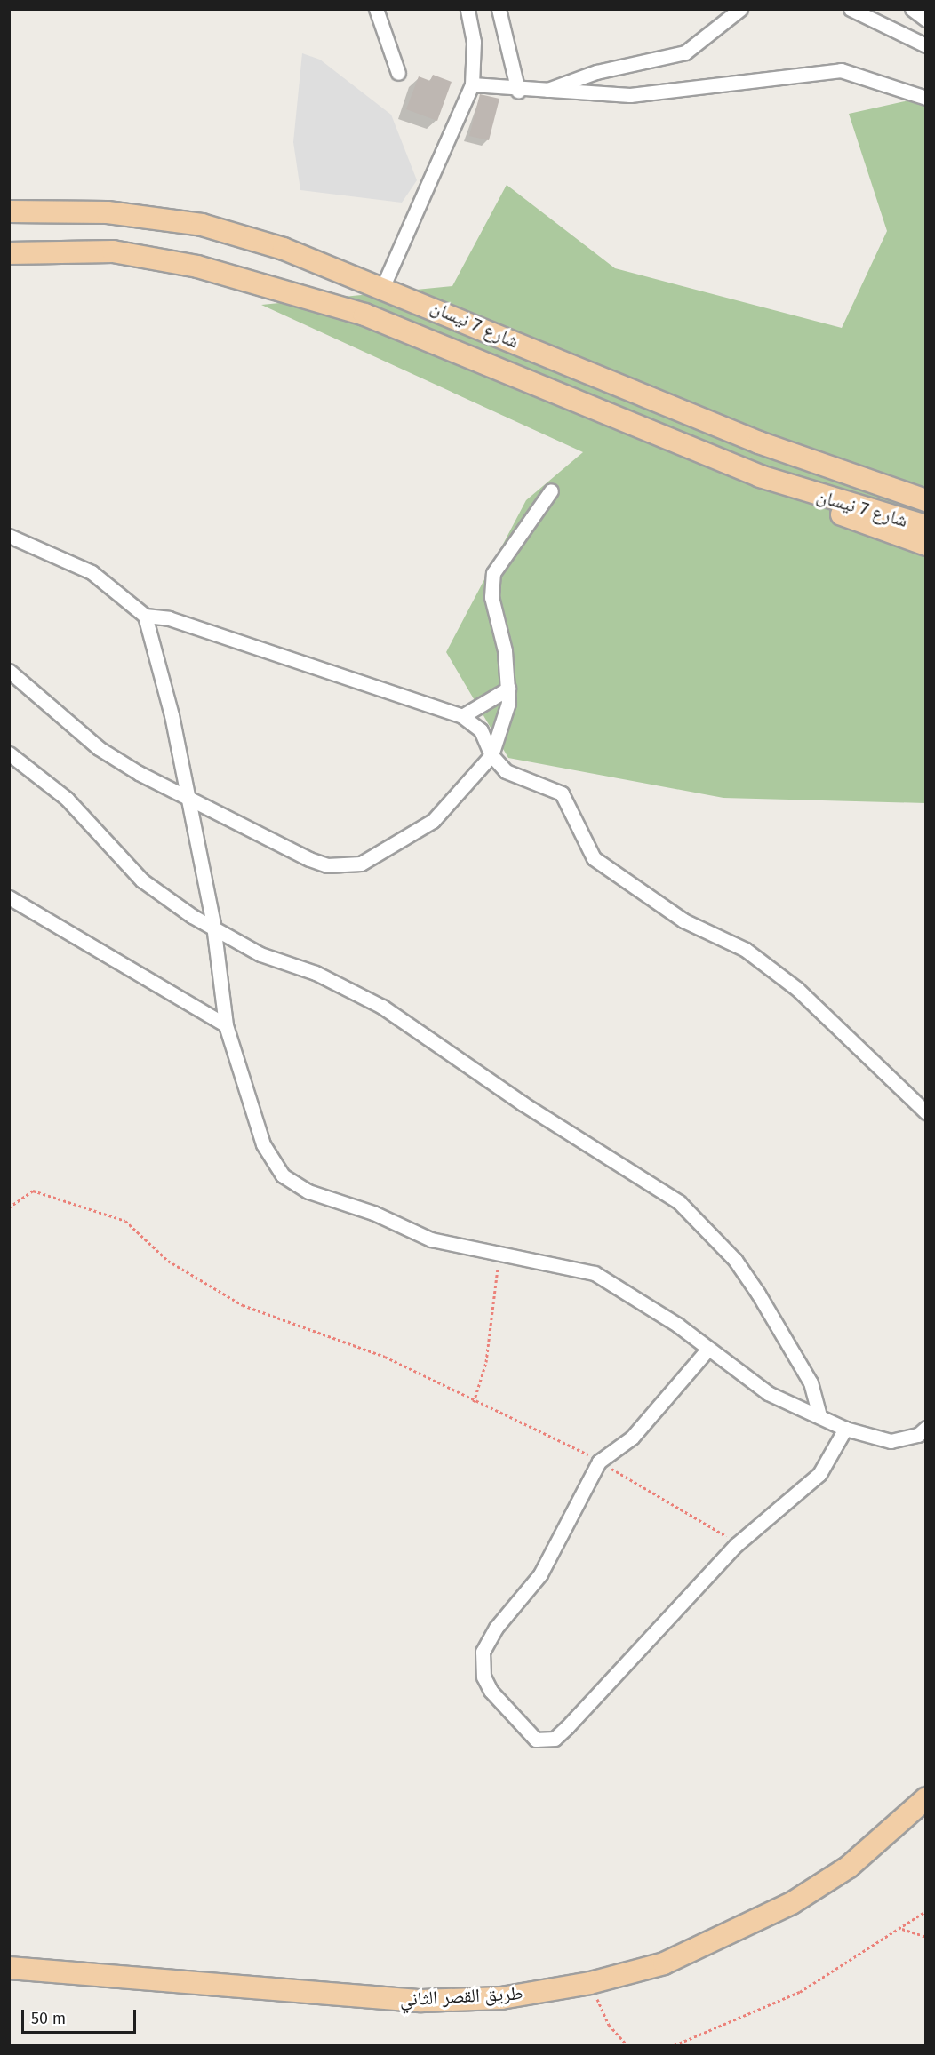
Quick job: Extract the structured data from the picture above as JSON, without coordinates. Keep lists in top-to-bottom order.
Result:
{
  "streets": {
    "main road": ["شارع 7 نيسان", "طريق القصر الثاني"]
  },
  "scale_bar": "50 m"
}
